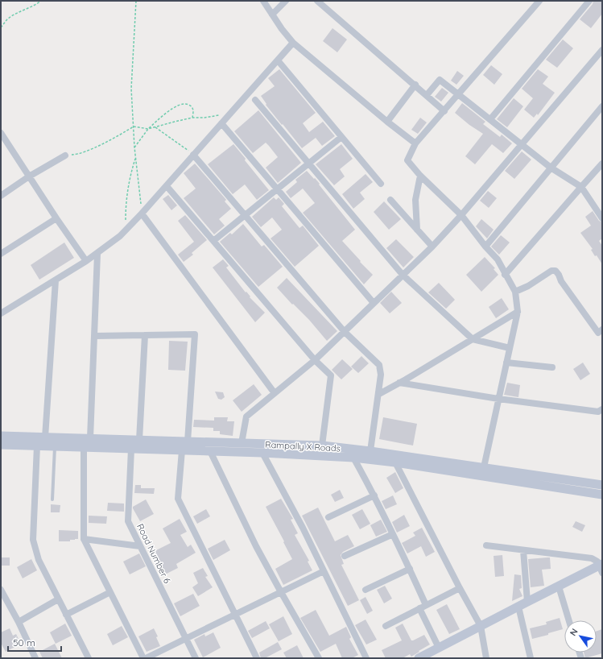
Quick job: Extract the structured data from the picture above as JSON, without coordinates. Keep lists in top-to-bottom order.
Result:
{
  "streets": {
    "main road": ["Rampally X Roads"],
    "street": ["Road Number 6"]
  },
  "scale_bar": "50 m",
  "north": "top left"
}
